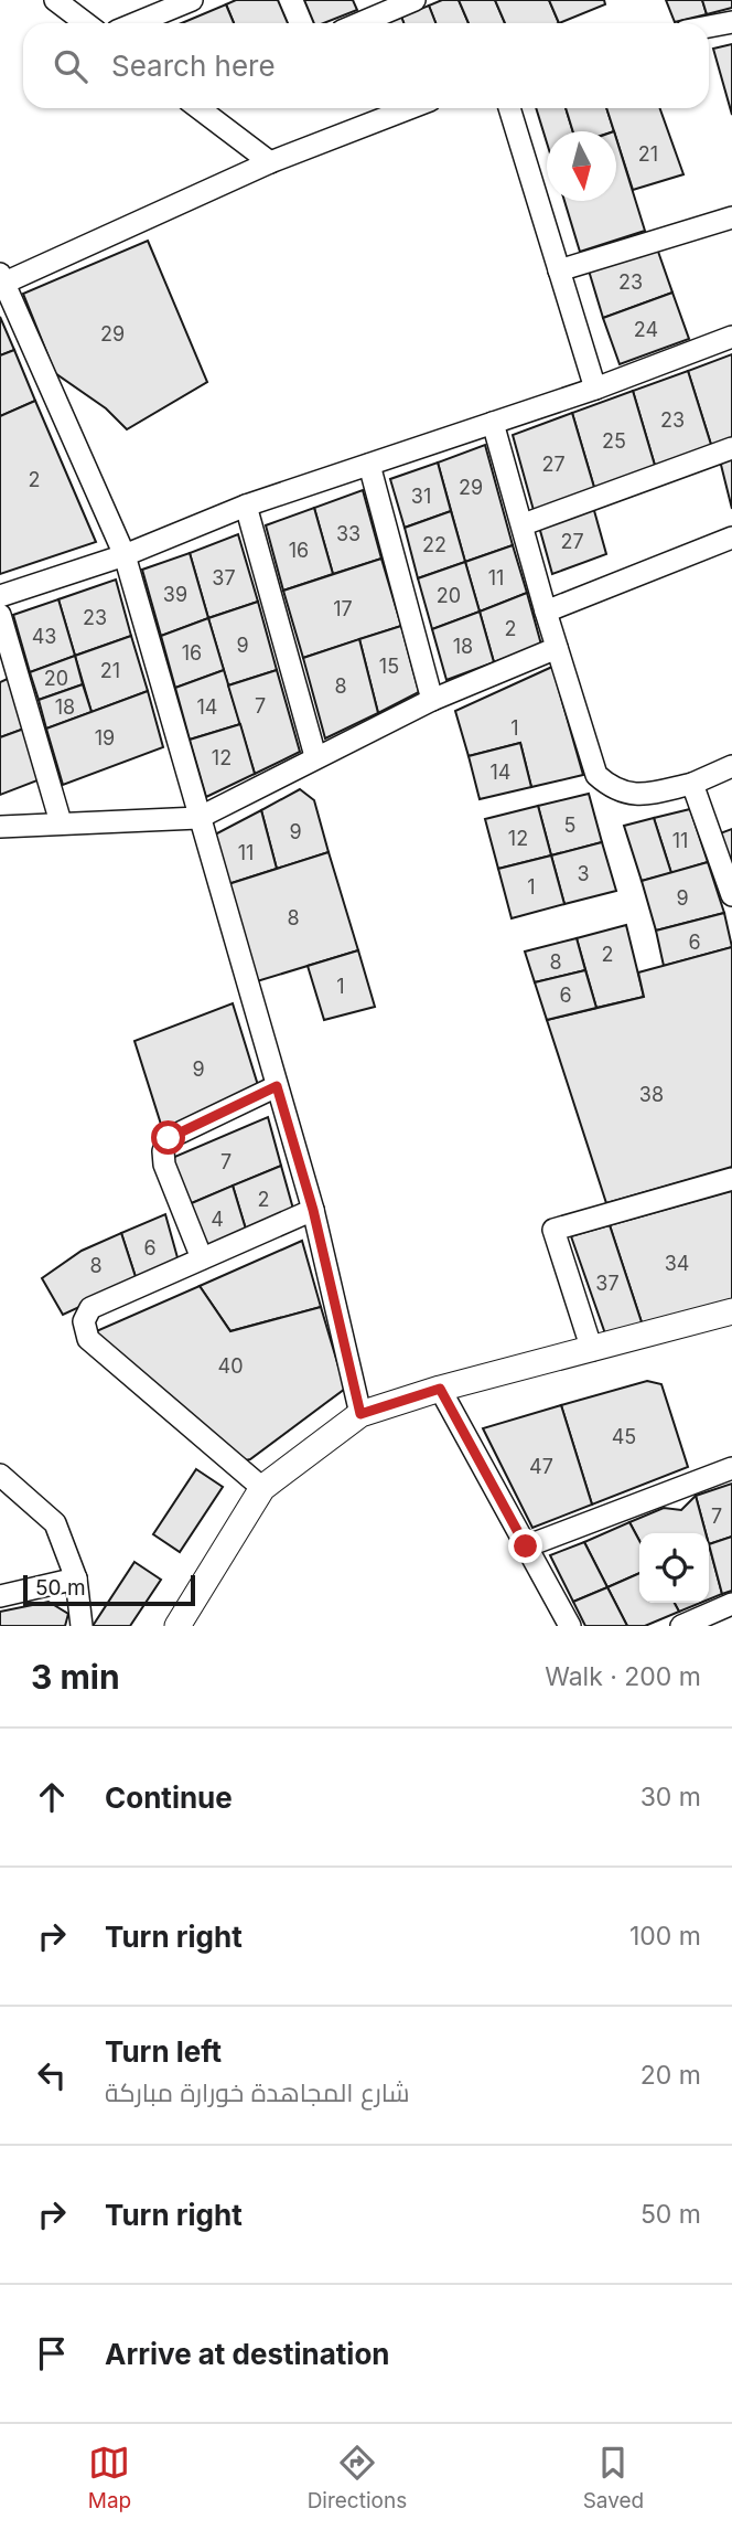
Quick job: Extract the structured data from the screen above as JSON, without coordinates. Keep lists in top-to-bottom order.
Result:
{
  "house_numbers": [
    "21",
    "23",
    "24",
    "29",
    "23",
    "25",
    "27",
    "2",
    "29",
    "31",
    "33",
    "27",
    "22",
    "16",
    "37",
    "11",
    "39",
    "20",
    "17",
    "23",
    "2",
    "43",
    "9",
    "18",
    "16",
    "15",
    "21",
    "20",
    "8",
    "7",
    "18",
    "14",
    "1",
    "19",
    "12",
    "14",
    "5",
    "9",
    "12",
    "11",
    "11",
    "3",
    "1",
    "9",
    "8",
    "6",
    "2",
    "8",
    "1",
    "6",
    "9",
    "38",
    "7",
    "2",
    "4",
    "6",
    "34",
    "8",
    "37",
    "40",
    "45",
    "47",
    "7"
  ],
  "scale_bar": "50 m",
  "north": "bottom",
  "page": {
    "search": "Search here",
    "scale": "50 m",
    "heading": ["3 min", "Walk · 200 m"],
    "list": [
      ["Continue", "30 m"],
      ["Turn right", "100 m"],
      ["Turn left", "شارع المجاهدة خورارة مباركة", "20 m"],
      ["Turn right", "50 m"],
      "Arrive at destination"
    ],
    "nav": ["Map", "Directions", "Saved"]
  }
}
